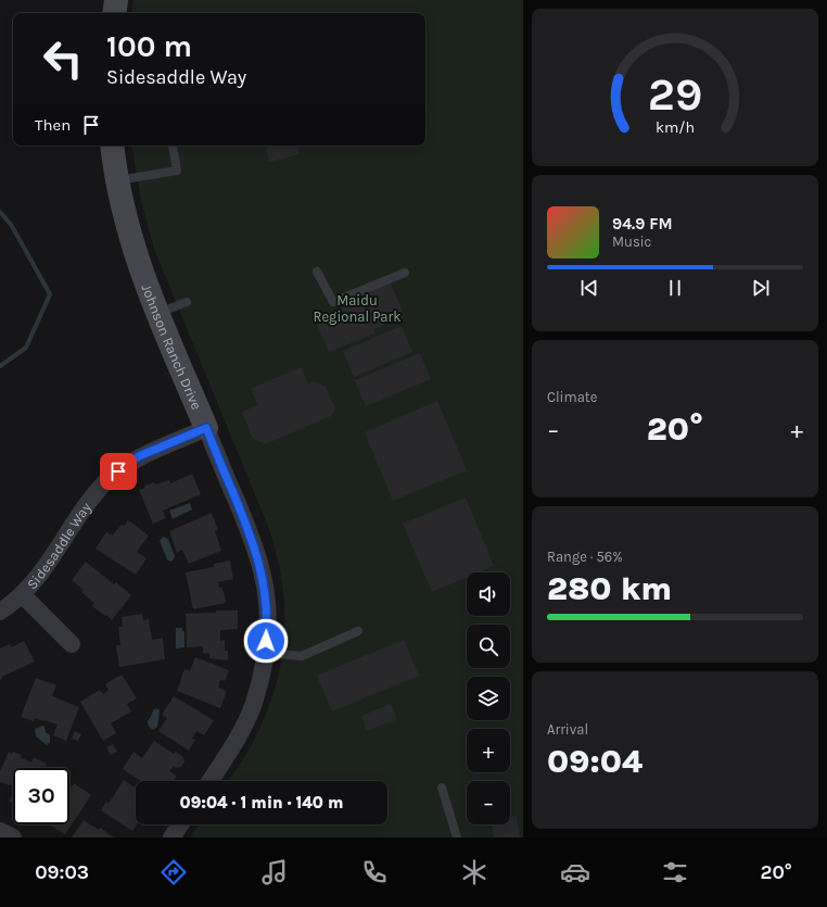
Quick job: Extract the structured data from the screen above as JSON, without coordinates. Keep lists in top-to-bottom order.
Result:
{
  "streets": {
    "street": ["Johnson Ranch Drive", "Sidesaddle Way"]
  },
  "crossings": [
    ["Johnson Ranch Drive", "Sidesaddle Way"]
  ],
  "parks": ["Maidu Regional Park"],
  "page": {
    "turn": ["100 m", "Sidesaddle Way"],
    "then": "Then",
    "song": ["94.9 FM", "Music"],
    "tile": [
      "Climate",
      ["Range · 56%", "280 km"],
      ["Arrival", "09:04"]
    ],
    "heat": ["−", "20°", "+"],
    "map_buttons": ["+", "−"],
    "limit": "30",
    "trip": "09:04 · 1 min · 140 m",
    "tabs": ["09:03", "20°"],
    "gauge": ["29", "km/h"]
  }
}
